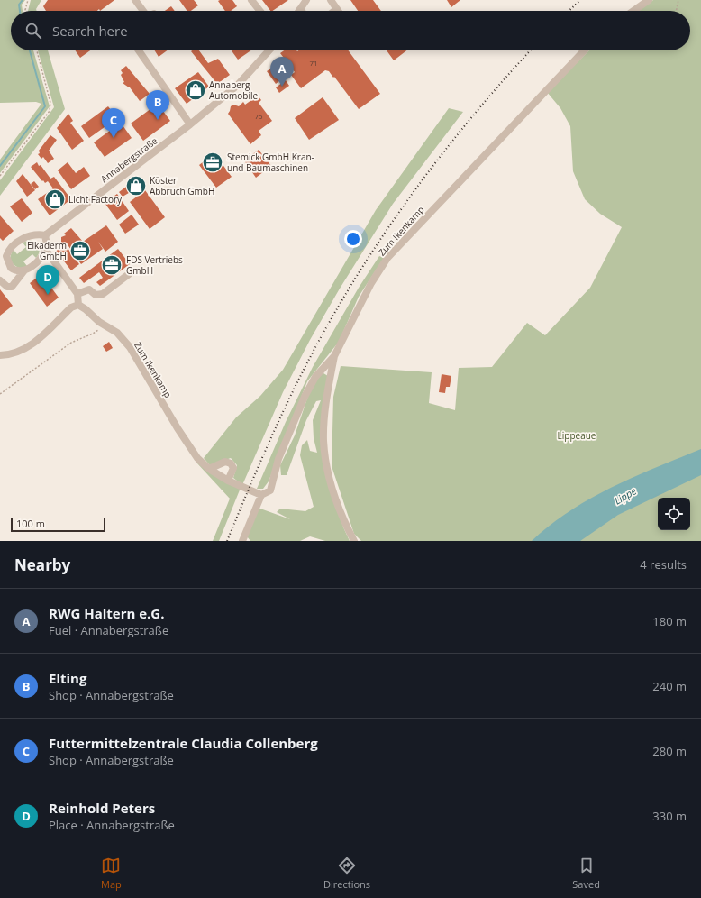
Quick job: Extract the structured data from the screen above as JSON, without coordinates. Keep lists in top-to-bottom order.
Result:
{
  "streets": {
    "street": ["Annabergstraße", "Zum Ikenkamp"]
  },
  "water": ["Lippe"],
  "parks": ["Lippeaue"],
  "places": {
    "shop": ["Annaberg Automobile", "Köster Abbruch GmbH", "Licht Factory"],
    "office": ["Stemick GmbH Kran- und Baumaschinen", "Elkaderm GmbH", "FDS Vertriebs GmbH"]
  },
  "house_numbers": ["71", "75"],
  "scale_bar": "100 m",
  "page": {
    "search": "Search here",
    "pins": [
      "A",
      "B",
      "C",
      "D"
    ],
    "scale": "100 m",
    "heading": ["Nearby", "4 results"],
    "list": [
      {
        "mark": "A",
        "name": "RWG Haltern e.G.",
        "note": "Fuel · Annabergstraße",
        "value": "180 m"
      },
      {
        "mark": "B",
        "name": "Elting",
        "note": "Shop · Annabergstraße",
        "value": "240 m"
      },
      {
        "mark": "C",
        "name": "Futtermittelzentrale Claudia Collenberg",
        "note": "Shop · Annabergstraße",
        "value": "280 m"
      },
      {
        "mark": "D",
        "name": "Reinhold Peters",
        "note": "Place · Annabergstraße",
        "value": "330 m"
      }
    ],
    "nav": ["Map", "Directions", "Saved"]
  }
}
